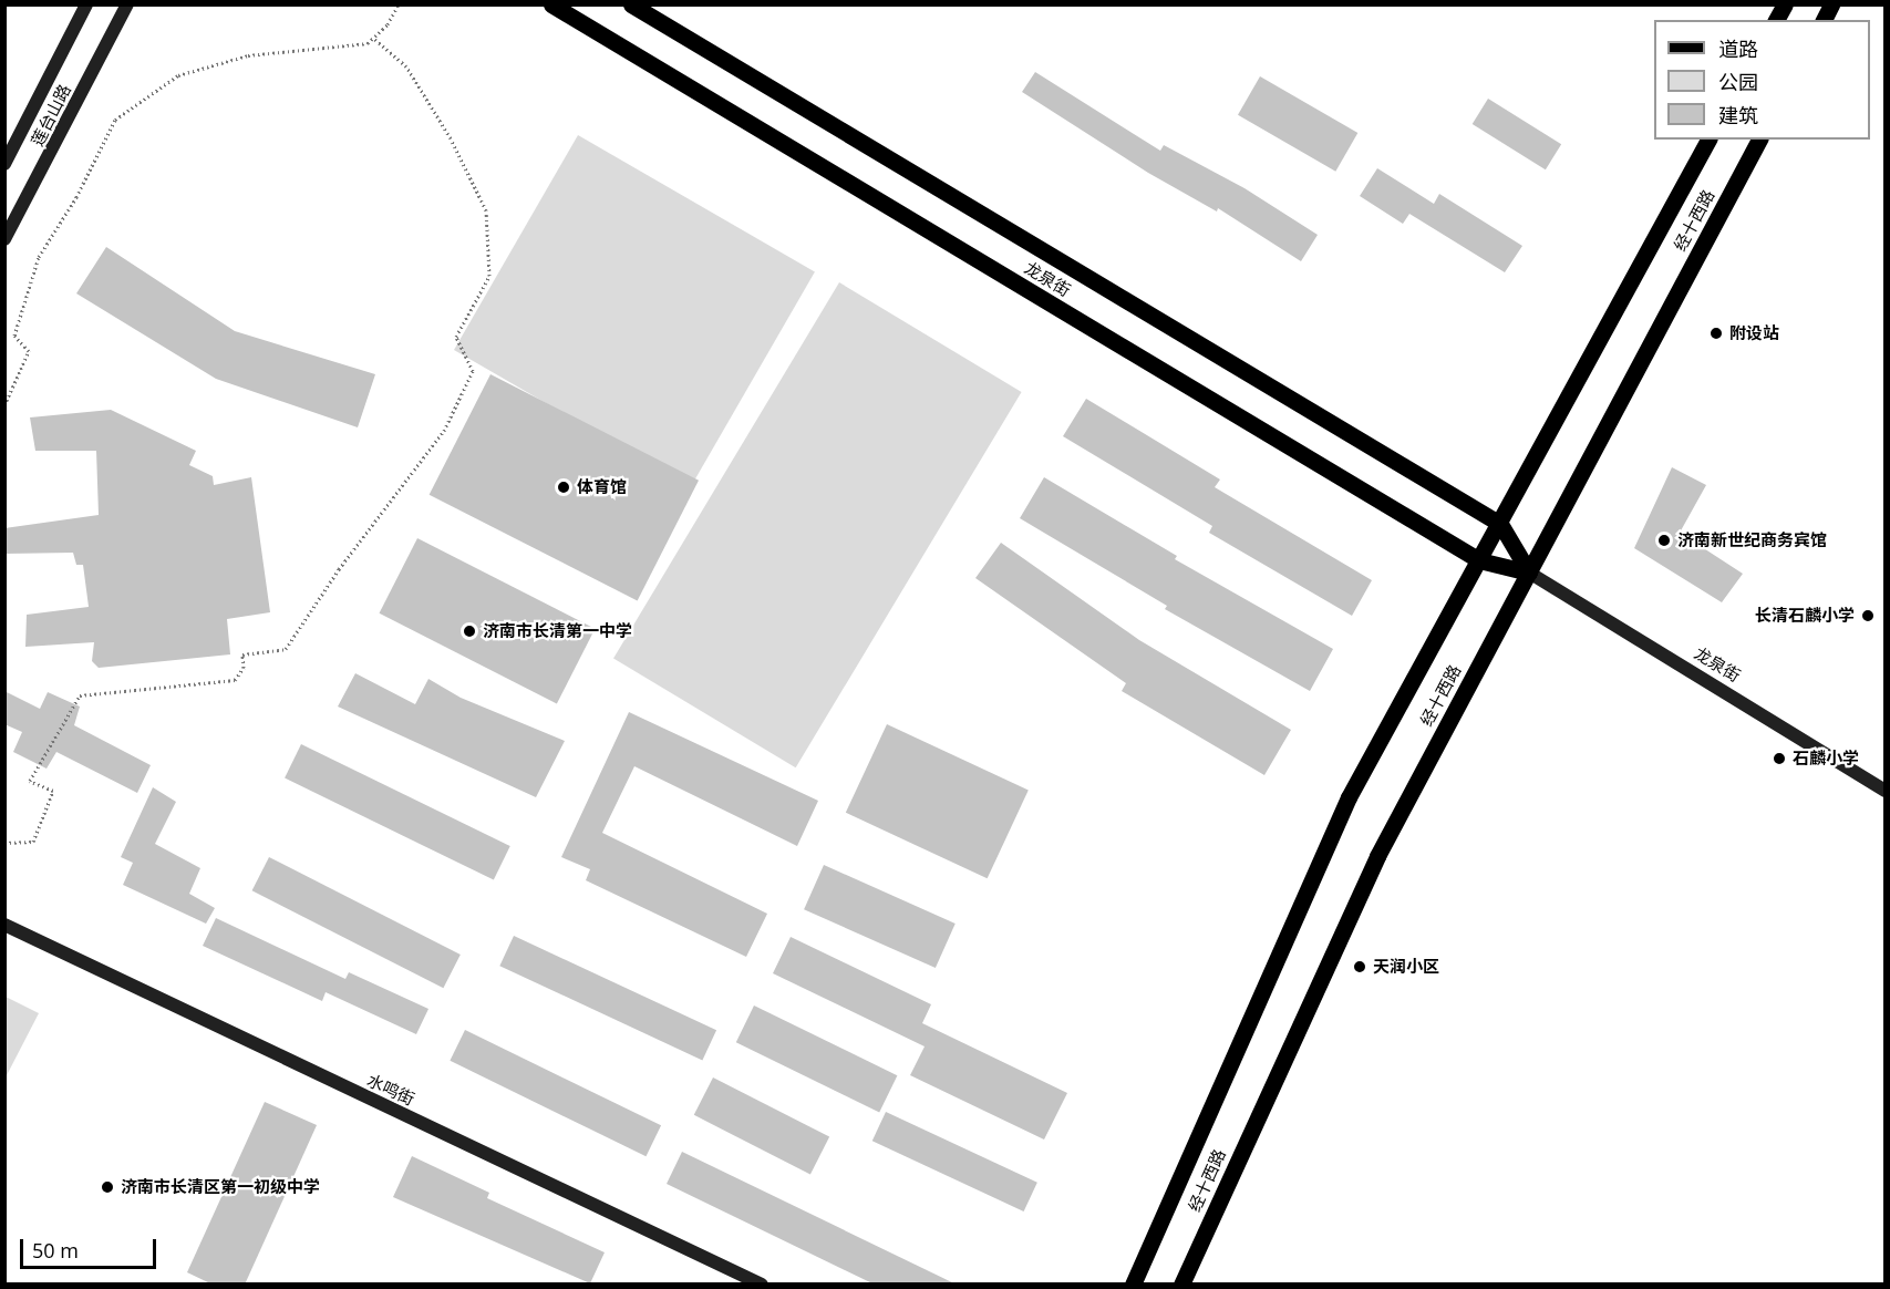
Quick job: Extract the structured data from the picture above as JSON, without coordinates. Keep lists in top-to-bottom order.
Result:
{
  "streets": {
    "main road": [
      "莲台山路",
      "经十西路",
      "龙泉街",
      "水鸣街"
    ]
  },
  "crossings": [
    ["经十西路", "龙泉街"]
  ],
  "places": [
    "附设站",
    "体育馆",
    "济南新世纪商务宾馆",
    "长清石麟小学",
    "济南市长清第一中学",
    "石麟小学",
    "天润小区",
    "济南市长清区第一初级中学"
  ],
  "legend": ["道路", "公园", "建筑"],
  "scale_bar": "50 m"
}
